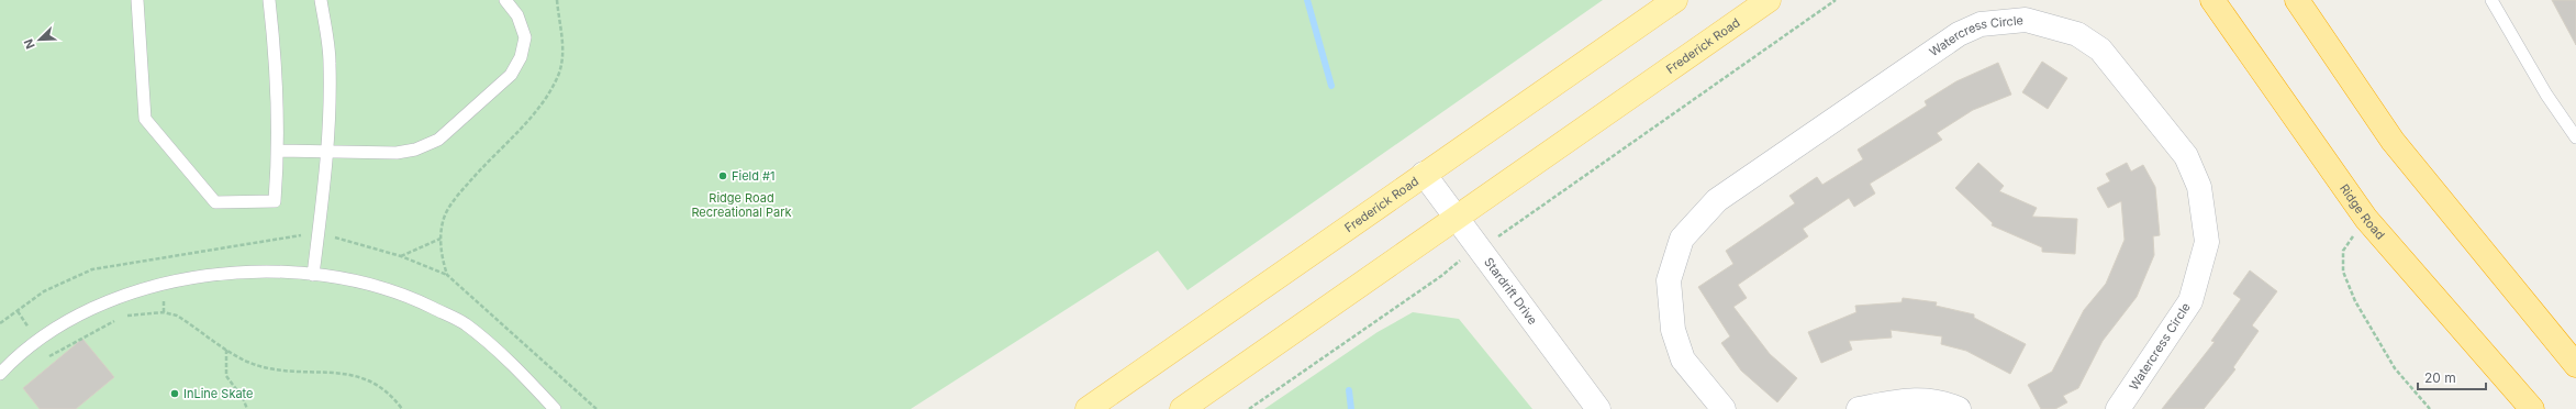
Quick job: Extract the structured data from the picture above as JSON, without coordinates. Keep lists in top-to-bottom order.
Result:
{
  "streets": {
    "highway": ["Ridge Road"],
    "main road": ["Frederick Road"],
    "street": ["Watercress Circle", "Stardrift Drive"]
  },
  "crossings": [
    ["Frederick Road", "Stardrift Drive"]
  ],
  "parks": ["Ridge Road Recreational Park"],
  "places": ["Field #1", "InLine Skate"],
  "scale_bar": "20 m",
  "north": "bottom left"
}
